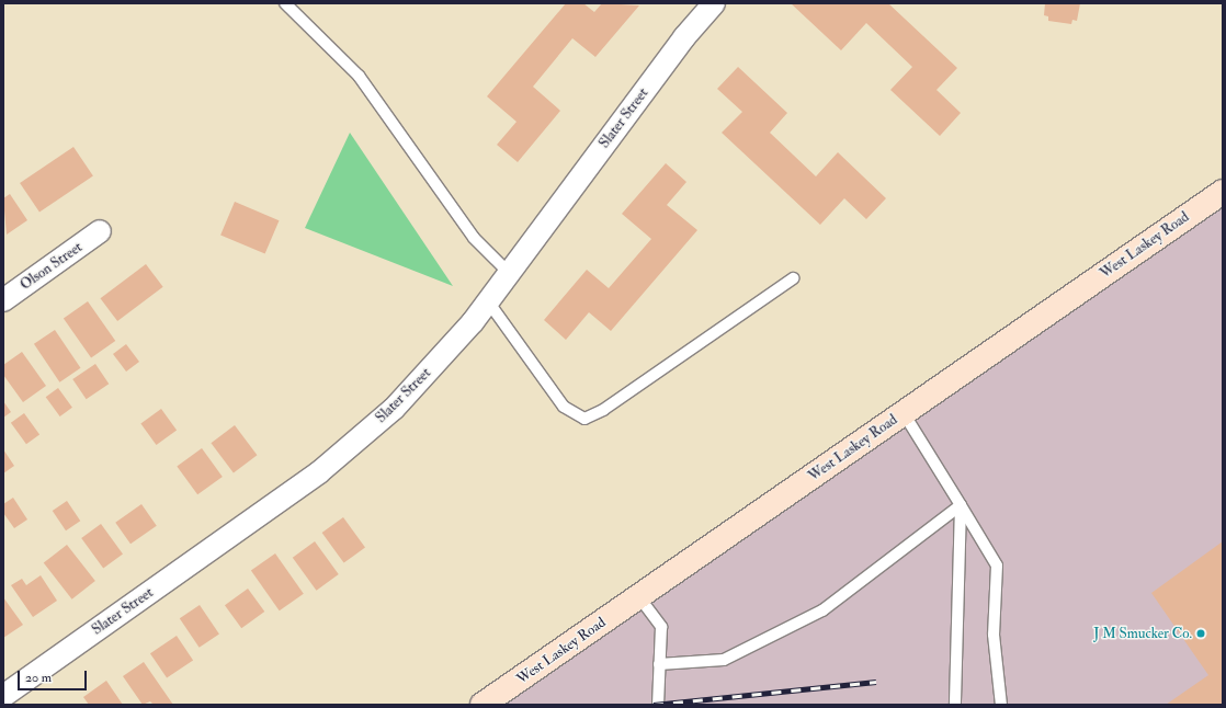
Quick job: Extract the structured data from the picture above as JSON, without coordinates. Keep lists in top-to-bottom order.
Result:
{
  "streets": {
    "main road": ["West Laskey Road"],
    "street": ["Slater Street", "Olson Street"]
  },
  "places": ["J M Smucker Co."],
  "scale_bar": "20 m"
}
